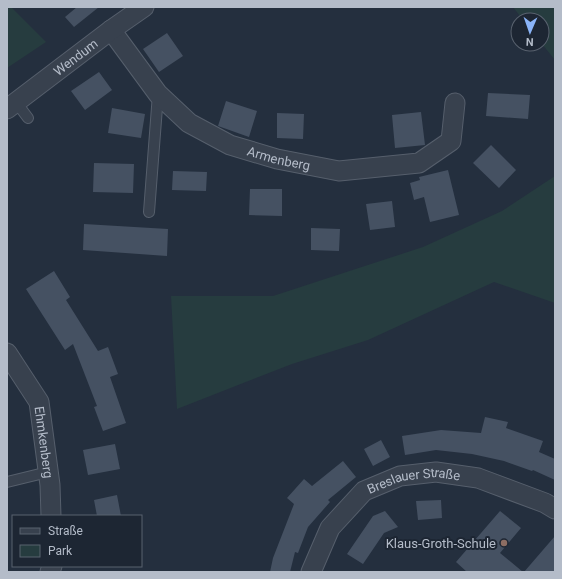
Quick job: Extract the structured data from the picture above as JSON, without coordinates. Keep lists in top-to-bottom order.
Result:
{
  "streets": {
    "street": [
      "Wendum",
      "Armenberg",
      "Ehmkenberg",
      "Breslauer Straße"
    ]
  },
  "crossings": [
    ["Wendum", "Armenberg"]
  ],
  "places": ["Klaus-Groth-Schule"],
  "legend": ["Straße", "Park"],
  "north": "bottom"
}
